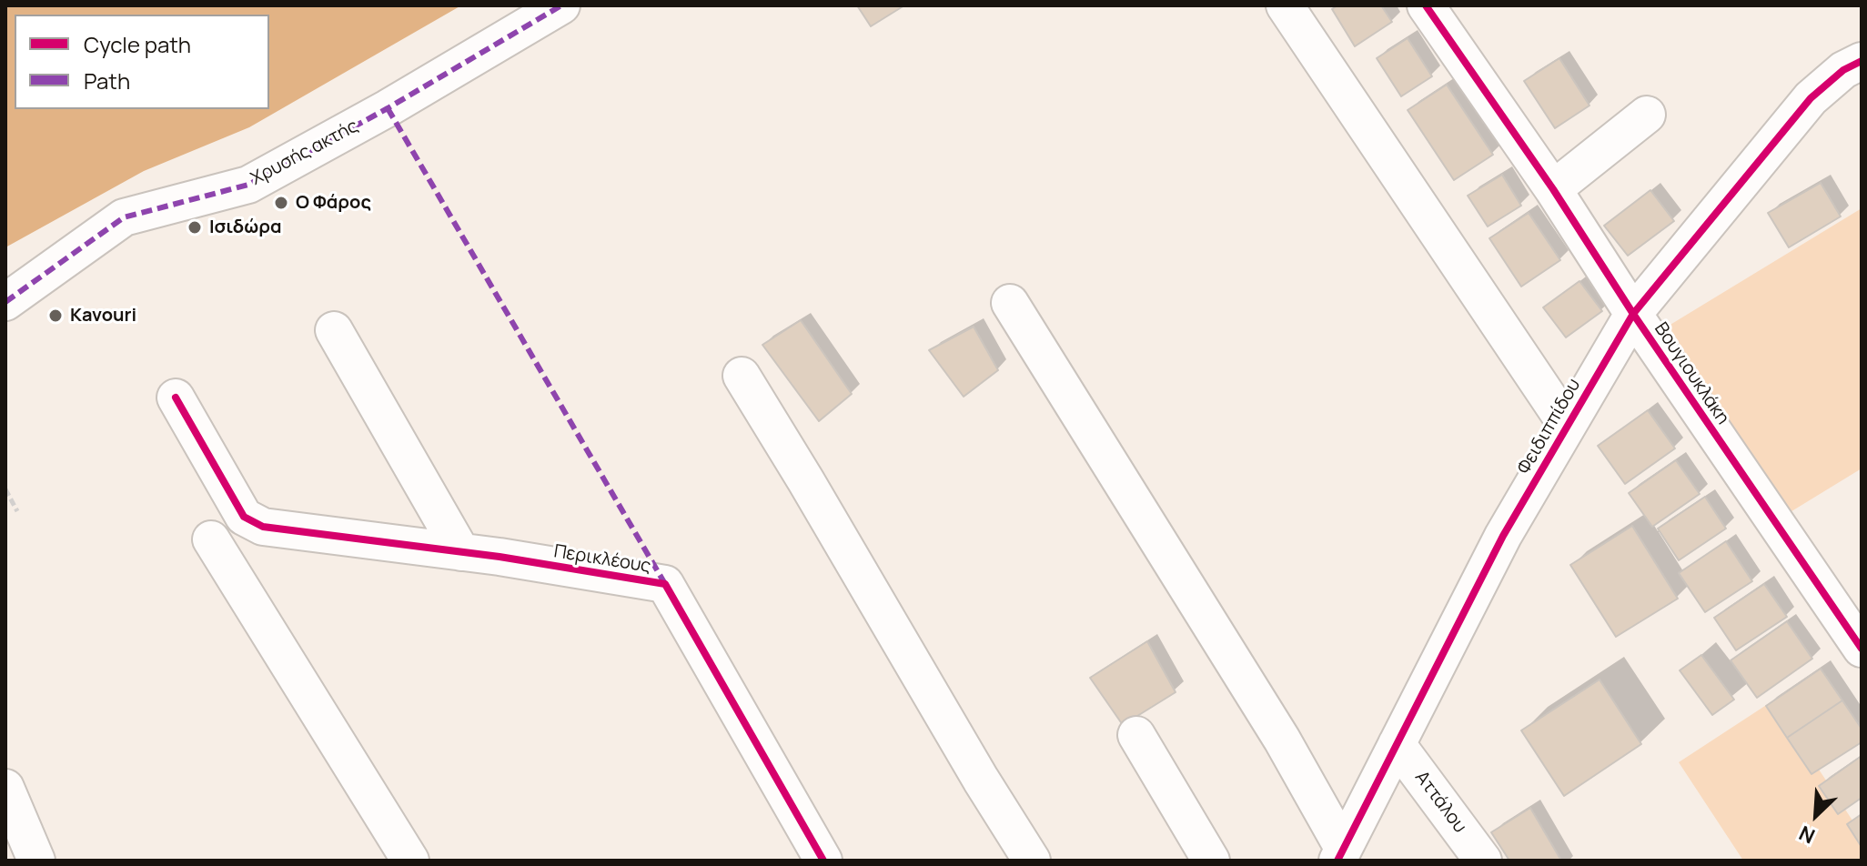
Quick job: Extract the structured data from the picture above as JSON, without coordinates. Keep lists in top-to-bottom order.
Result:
{
  "streets": {
    "street": [
      "Χρυσής ακτής",
      "Βουγιουκλάκη",
      "Φειδιππίδου",
      "Περικλέους",
      "Αττάλου"
    ]
  },
  "crossings": [
    ["Βουγιουκλάκη", "Φειδιππίδου"],
    ["Φειδιππίδου", "Αττάλου"]
  ],
  "places": ["Ο Φάρος", "Ισιδώρα", "Kavouri"],
  "legend": ["Cycle path", "Path"],
  "north": "bottom left"
}
